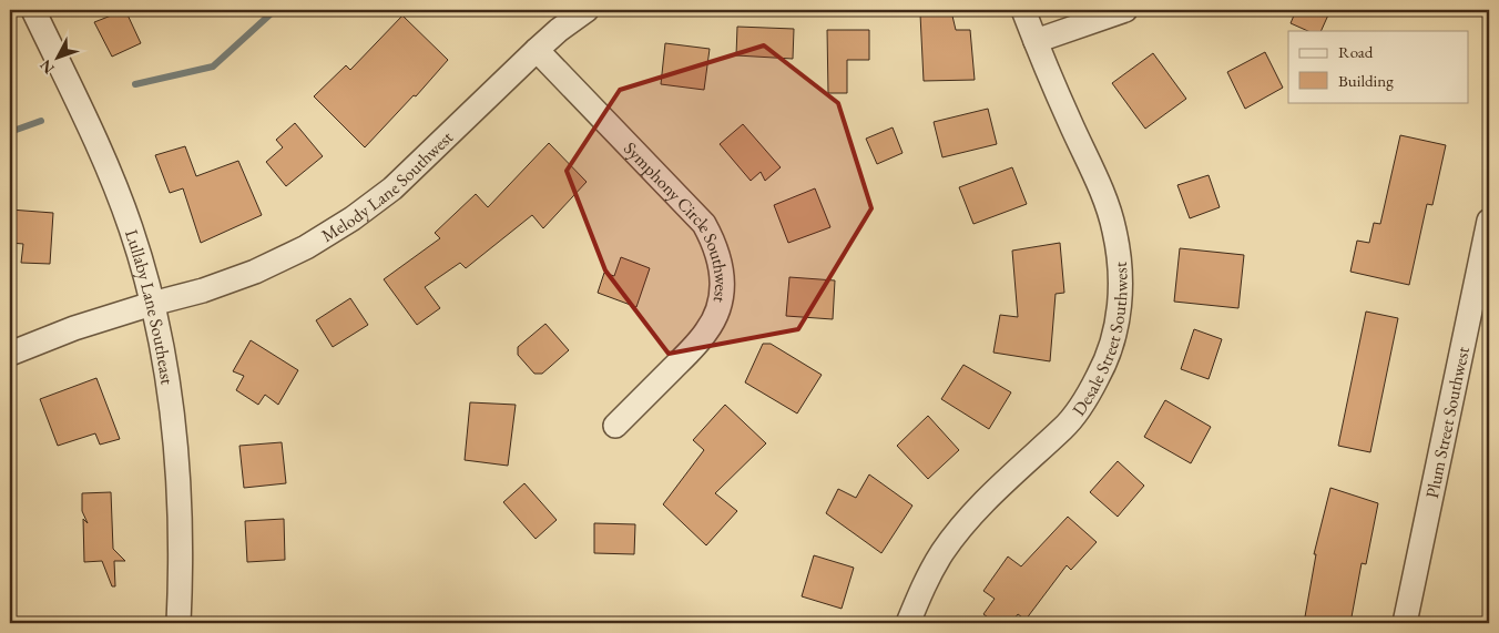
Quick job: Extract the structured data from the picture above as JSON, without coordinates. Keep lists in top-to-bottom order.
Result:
{
  "streets": {
    "street": [
      "Melody Lane Southwest",
      "Symphony Circle Southwest",
      "Lullaby Lane Southeast",
      "Desale Street Southwest",
      "Plum Street Southwest"
    ]
  },
  "crossings": [
    ["Melody Lane Southwest", "Symphony Circle Southwest"],
    ["Melody Lane Southwest", "Lullaby Lane Southeast"]
  ],
  "legend": ["Road", "Building"],
  "north": "bottom left"
}
